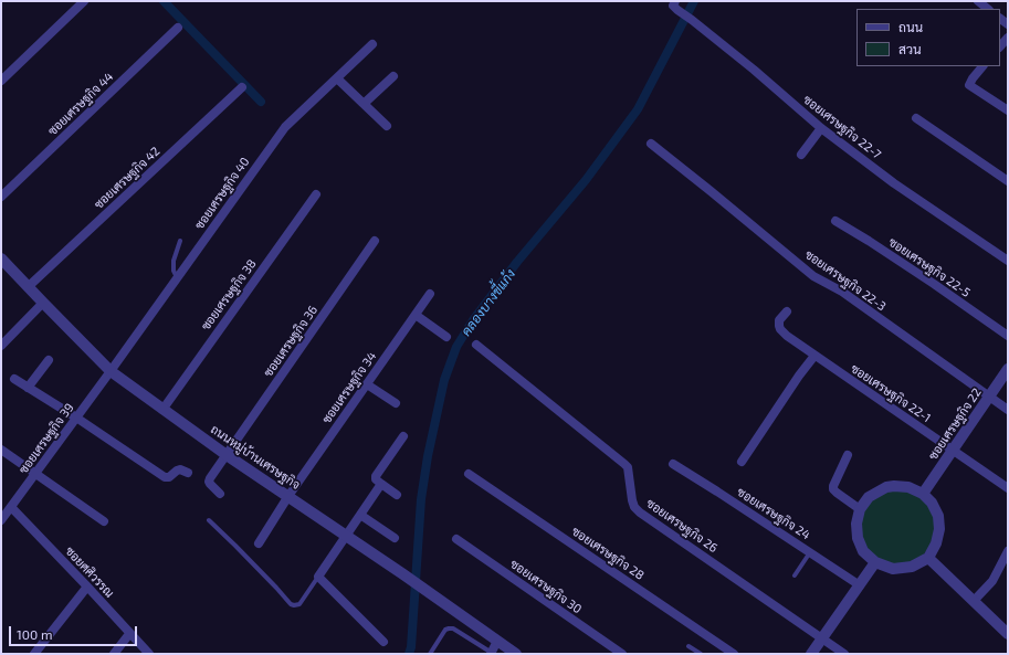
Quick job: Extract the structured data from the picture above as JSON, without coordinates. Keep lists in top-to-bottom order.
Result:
{
  "streets": {
    "street": [
      "ซอยเศรษฐกิจ 44",
      "ซอยเศรษฐกิจ 22-7",
      "ซอยเศรษฐกิจ 42",
      "ซอยเศรษฐกิจ 40",
      "ซอยเศรษฐกิจ 22-5",
      "ซอยเศรษฐกิจ 22-3",
      "ซอยเศรษฐกิจ 38",
      "ซอยเศรษฐกิจ 36",
      "ซอยเศรษฐกิจ 34",
      "ซอยเศรษฐกิจ 22-1",
      "ซอยเศรษฐกิจ 22",
      "ซอยเศรษฐกิจ 39",
      "ถนนหมู่บ้านเศรษฐกิจ",
      "ซอยเศรษฐกิจ 24",
      "ซอยเศรษฐกิจ 26",
      "ซอยเศรษฐกิจ 28",
      "ซอยศศิวรรณ",
      "ซอยเศรษฐกิจ 30"
    ]
  },
  "crossings": [
    ["ซอยเศรษฐกิจ 42", "ถนนหมู่บ้านเศรษฐกิจ"],
    ["ซอยเศรษฐกิจ 40", "ซอยเศรษฐกิจ 39"],
    ["ซอยเศรษฐกิจ 40", "ถนนหมู่บ้านเศรษฐกิจ"],
    ["ซอยเศรษฐกิจ 22-3", "ซอยเศรษฐกิจ 22"],
    ["ซอยเศรษฐกิจ 38", "ถนนหมู่บ้านเศรษฐกิจ"],
    ["ซอยเศรษฐกิจ 36", "ถนนหมู่บ้านเศรษฐกิจ"],
    ["ซอยเศรษฐกิจ 34", "ถนนหมู่บ้านเศรษฐกิจ"],
    ["ซอยเศรษฐกิจ 22-1", "ซอยเศรษฐกิจ 22"],
    ["ซอยเศรษฐกิจ 39", "ถนนหมู่บ้านเศรษฐกิจ"],
    ["ซอยเศรษฐกิจ 39", "ซอยศศิวรรณ"]
  ],
  "water": ["คลองบางขี้แก้ง"],
  "legend": ["ถนน", "สวน"],
  "scale_bar": "100 m"
}
